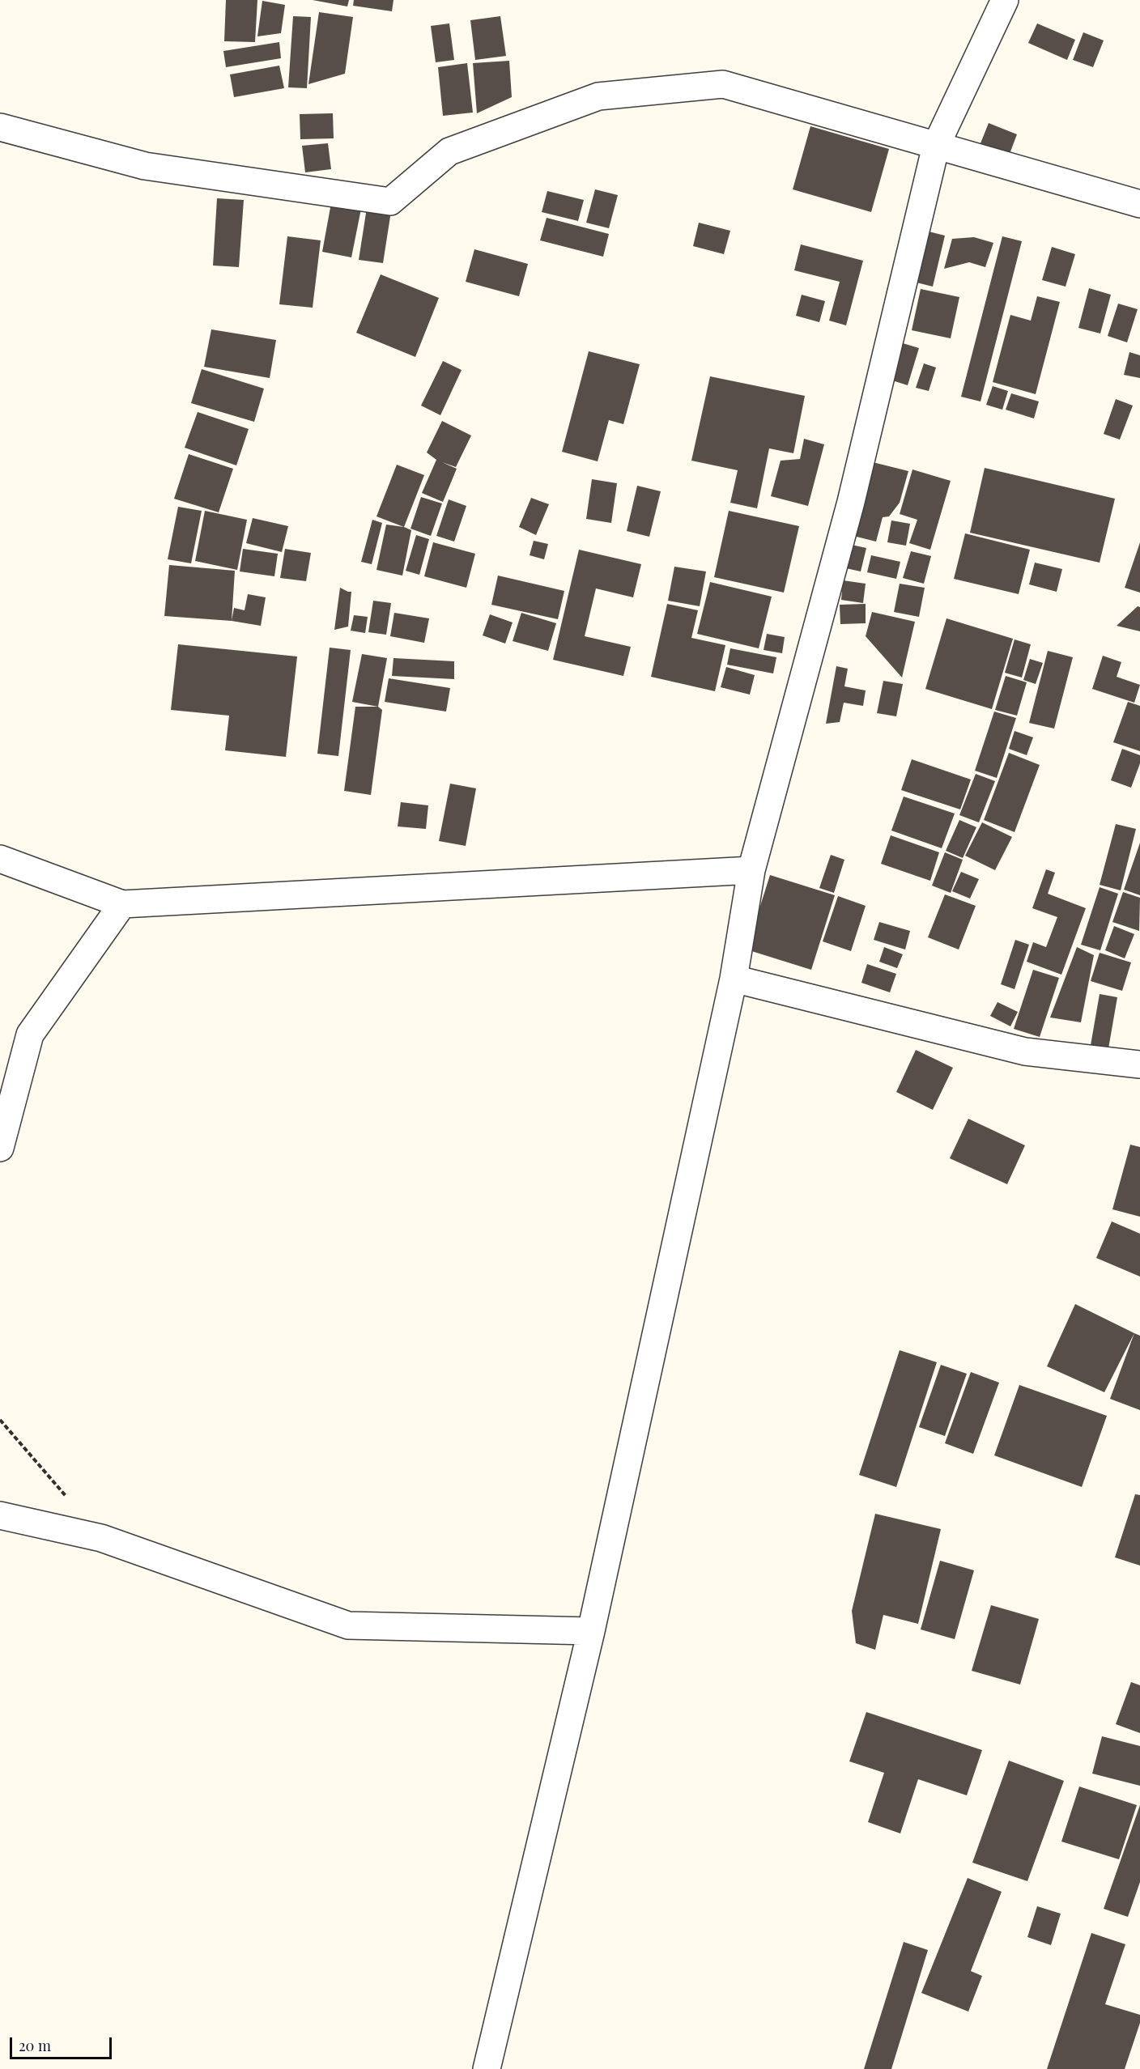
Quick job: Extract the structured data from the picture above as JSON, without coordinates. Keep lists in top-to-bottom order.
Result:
{
  "scale_bar": "20 m"
}
